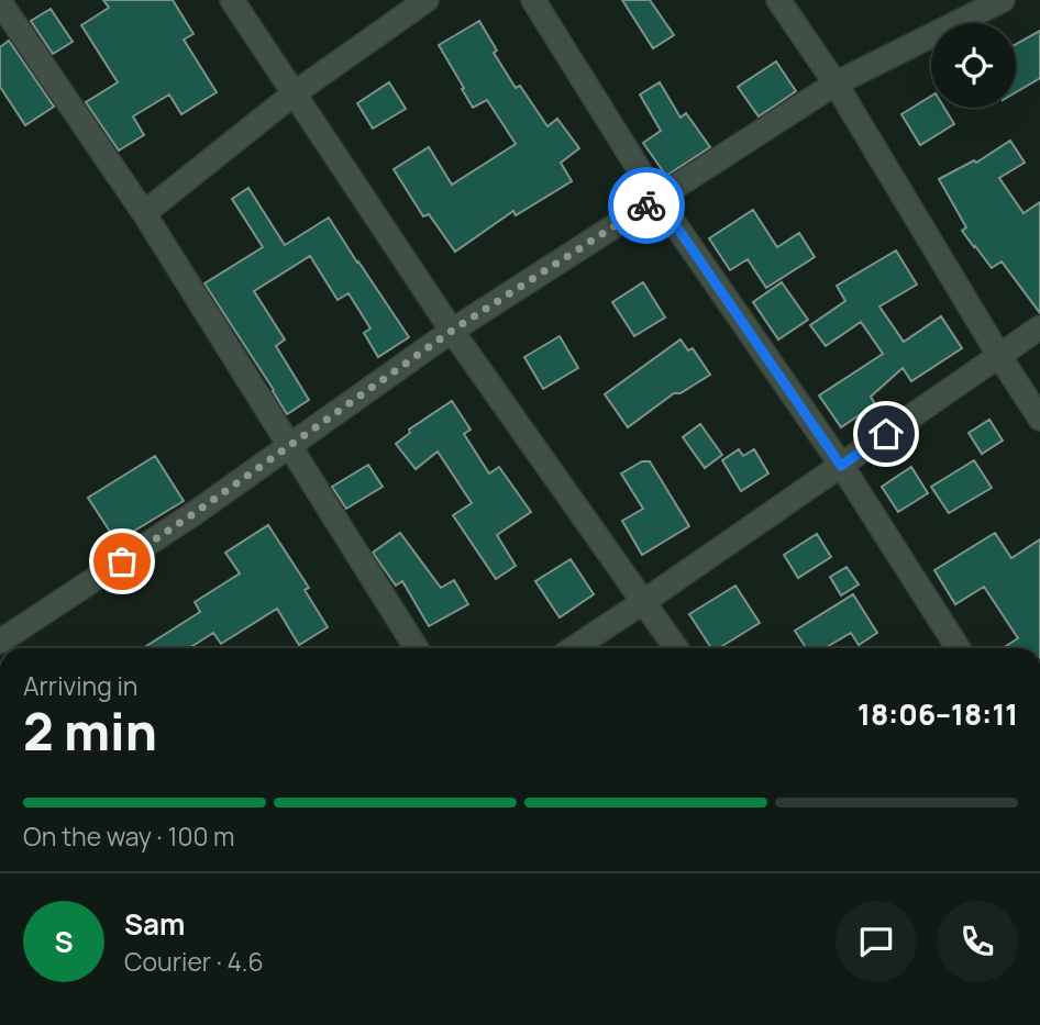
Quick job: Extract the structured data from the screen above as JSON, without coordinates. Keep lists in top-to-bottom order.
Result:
{
  "page": {
    "heading": ["2 min", "Arriving in", "18:06–18:11"],
    "panel": ["Sam", "Courier · 4.6"],
    "bar": "On the way · 100 m",
    "round": "S"
  }
}
